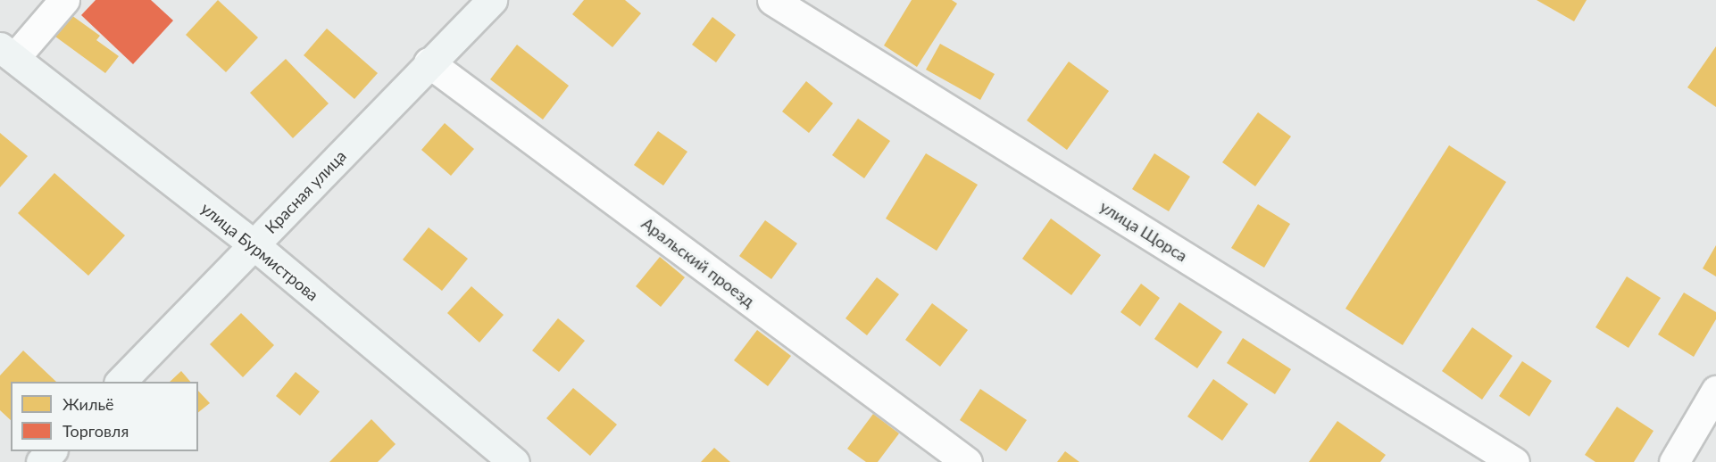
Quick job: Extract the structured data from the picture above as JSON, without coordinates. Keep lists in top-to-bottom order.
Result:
{
  "streets": {
    "street": [
      "Красная улица",
      "улица Щорса",
      "улица Бурмистрова",
      "Аральский проезд"
    ]
  },
  "crossings": [
    ["Красная улица", "улица Бурмистрова"],
    ["Красная улица", "Аральский проезд"]
  ],
  "legend": ["Жильё", "Торговля"]
}
